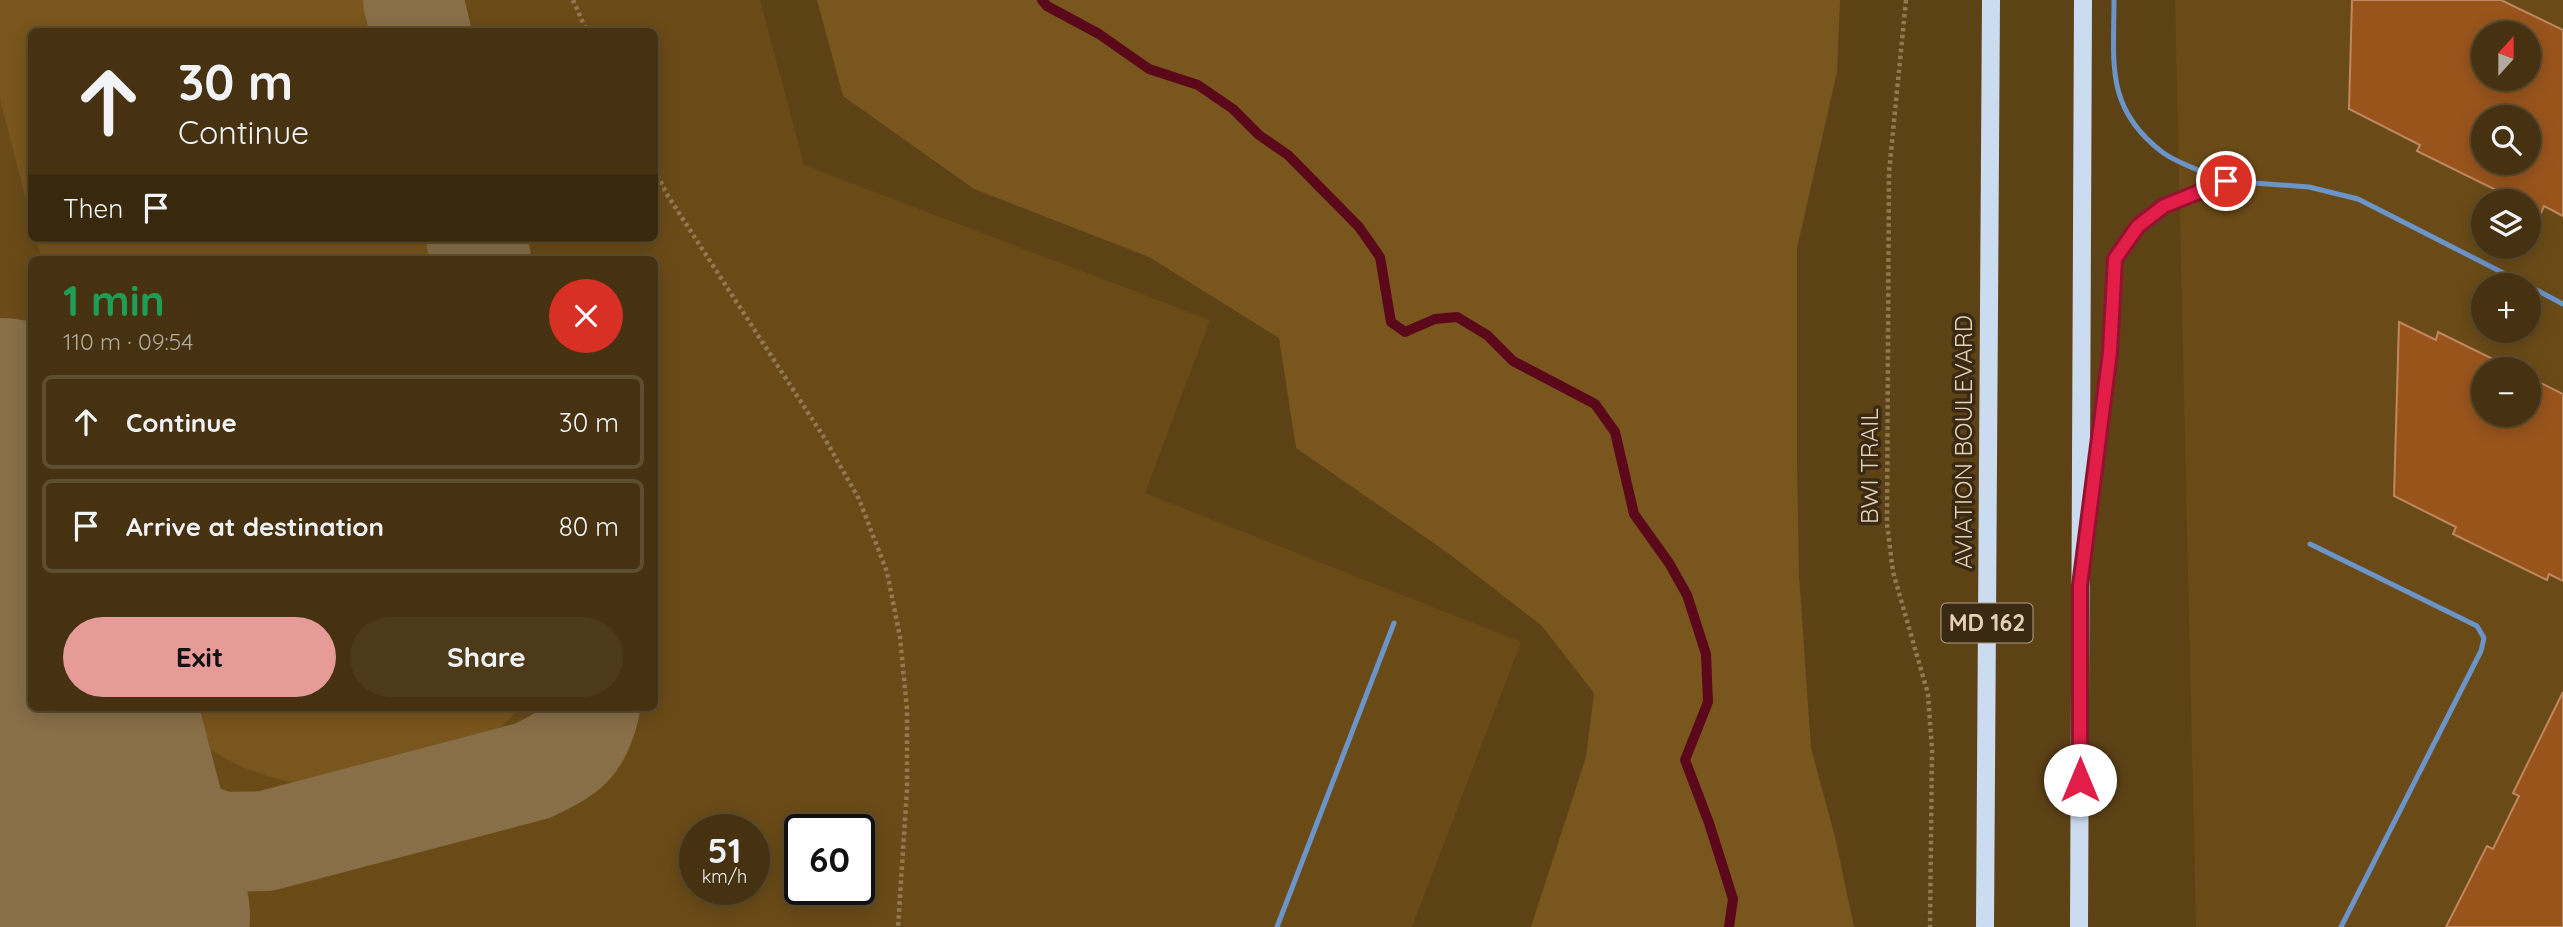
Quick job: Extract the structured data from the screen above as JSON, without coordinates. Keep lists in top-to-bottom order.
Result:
{
  "streets": {
    "main road": ["AVIATION BOULEVARD", "MD 162"],
    "path": ["BWI TRAIL"]
  },
  "north": "top",
  "page": {
    "map_buttons": ["+", "−"],
    "turn": ["30 m", "Continue"],
    "then": "Then",
    "heading": ["1 min", "110 m · 09:54"],
    "list": [
      {
        "name": "Continue",
        "value": "30 m"
      },
      {
        "name": "Arrive at destination",
        "value": "80 m"
      }
    ],
    "buttons": ["Exit", "Share"],
    "speed": "51 km/h",
    "limit": "60"
  }
}
